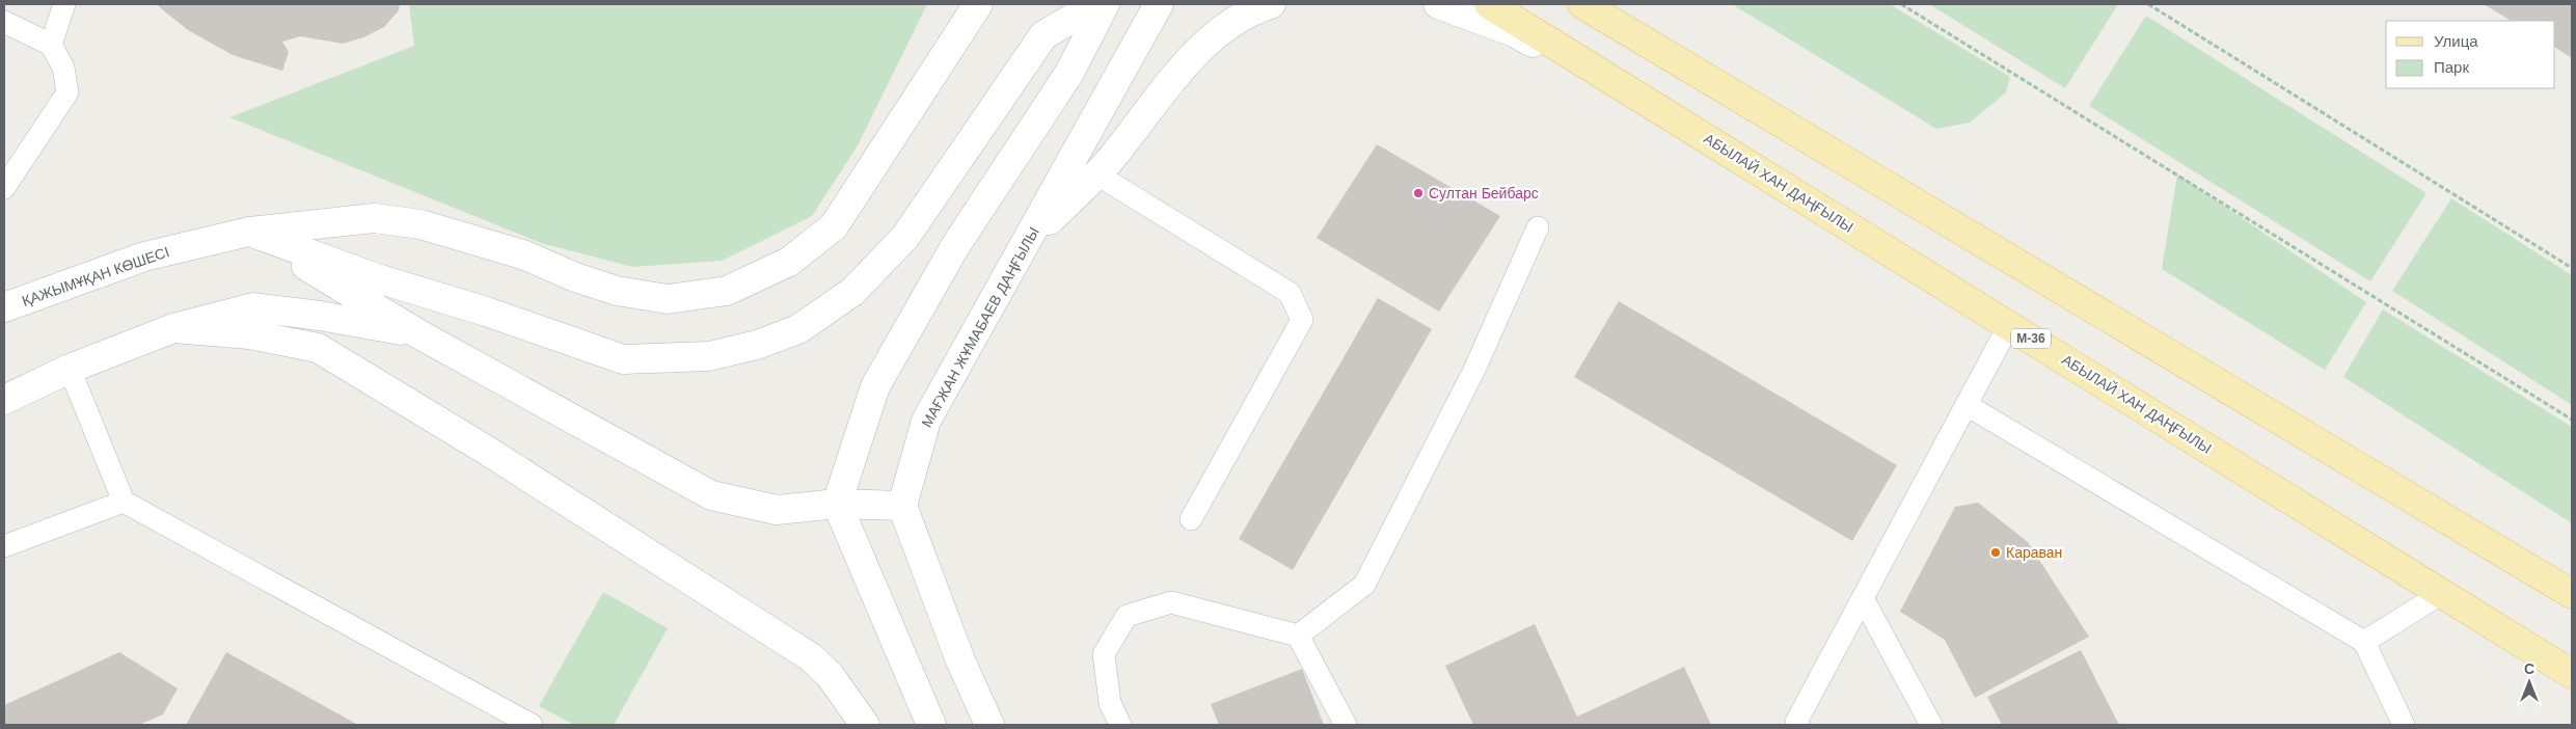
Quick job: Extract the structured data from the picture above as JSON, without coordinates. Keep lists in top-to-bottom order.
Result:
{
  "streets": {
    "main road": [
      "АБЫЛАЙ ХАН ДАҢҒЫЛЫ",
      "ҚАЖЫМҰҚАН КӨШЕСІ",
      "МАҒЖАН ЖҰМАБАЕВ ДАҢҒЫЛЫ",
      "M-36"
    ]
  },
  "places": ["Султан Бейбарс", "Караван"],
  "legend": ["Улица", "Парк"],
  "north": "top"
}
